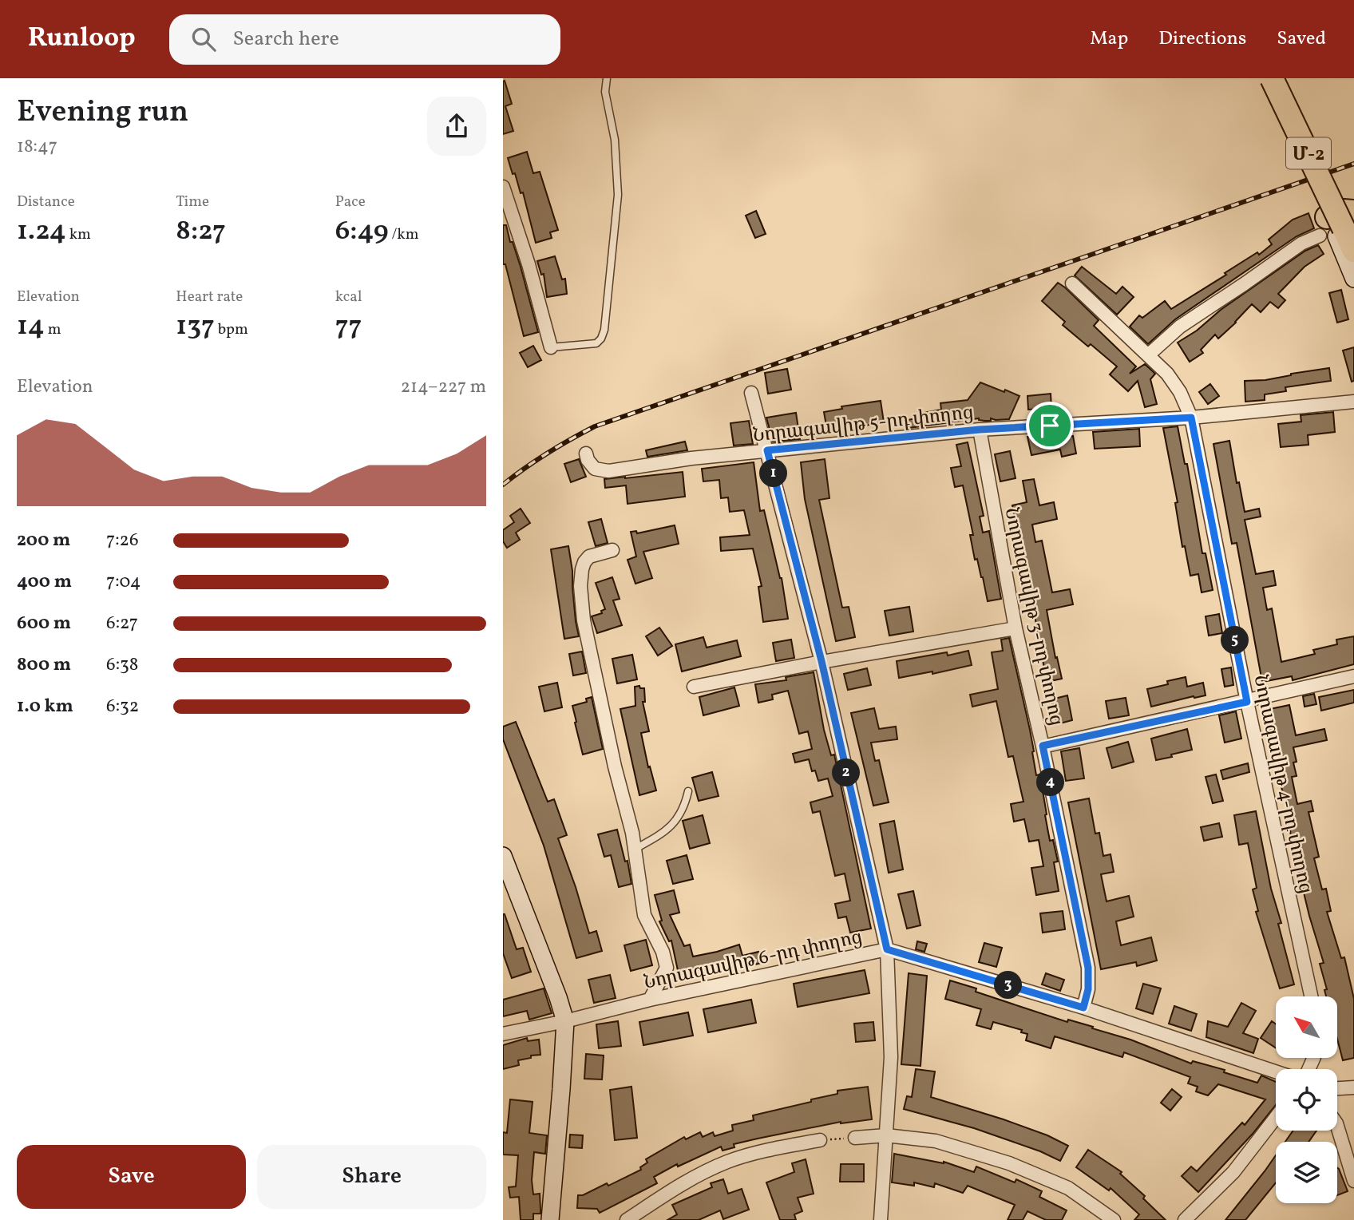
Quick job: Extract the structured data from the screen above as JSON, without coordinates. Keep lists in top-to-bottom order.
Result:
{
  "streets": {
    "highway": ["Մ-2"],
    "street": [
      "Նորագավիթ 5-րդ փողոց",
      "Նորագավիթ 3-րդ փողոց",
      "Նորագավիթ 4-րդ փողոց",
      "Նորագավիթ 6-րդ փողոց"
    ]
  },
  "crossings": [
    ["Նորագավիթ 5-րդ փողոց", "Նորագավիթ 3-րդ փողոց"],
    ["Նորագավիթ 5-րդ փողոց", "Նորագավիթ 4-րդ փողոց"],
    ["Նորագավիթ 3-րդ փողոց", "Նորագավիթ 6-րդ փողոց"]
  ],
  "north": "top left",
  "page": {
    "header": "Runloop",
    "search": "Search here",
    "nav": ["Map", "Directions", "Saved"],
    "heading": ["Evening run", "18:47"],
    "stats": [
      ["Distance", "1.24 km"],
      ["Time", "8:27"],
      ["Pace", "6:49 /km"],
      ["Elevation", "14 m"],
      ["Heart rate", "137 bpm"],
      ["kcal", "77"]
    ],
    "chart": ["Elevation", "214–227 m"],
    "pins": [
      "1",
      "5",
      "2",
      "4",
      "3"
    ],
    "list": [
      {
        "name": "200 m",
        "note": "7:26"
      },
      {
        "name": "400 m",
        "note": "7:04"
      },
      {
        "name": "600 m",
        "note": "6:27"
      },
      {
        "name": "800 m",
        "note": "6:38"
      },
      {
        "name": "1.0 km",
        "note": "6:32"
      }
    ],
    "buttons": ["Save", "Share"]
  }
}
